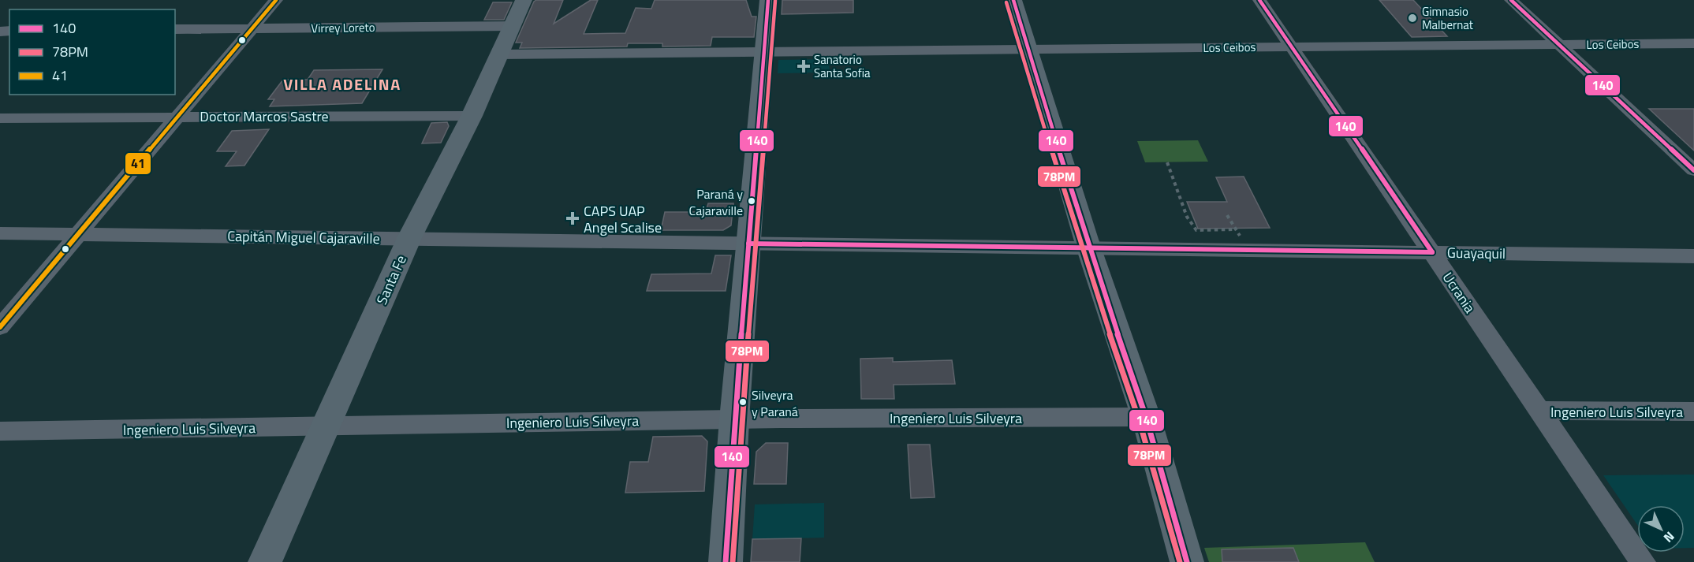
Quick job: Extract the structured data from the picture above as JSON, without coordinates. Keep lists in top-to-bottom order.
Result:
{
  "streets": {
    "street": [
      "Virrey Loreto",
      "Los Ceibos",
      "Doctor Marcos Sastre",
      "Capitán Miguel Cajaraville",
      "Guayaquil",
      "Santa Fe",
      "Ucrania",
      "Ingeniero Luis Silveyra"
    ]
  },
  "crossings": [
    ["Virrey Loreto", "Santa Fe"],
    ["Los Ceibos", "Ucrania"],
    ["Doctor Marcos Sastre", "Santa Fe"],
    ["Capitán Miguel Cajaraville", "Guayaquil"],
    ["Capitán Miguel Cajaraville", "Santa Fe"],
    ["Guayaquil", "Ucrania"],
    ["Santa Fe", "Ingeniero Luis Silveyra"],
    ["Ucrania", "Ingeniero Luis Silveyra"]
  ],
  "districts": ["VILLA ADELINA"],
  "places": {
    "other": ["Gimnasio Malbernat", "Paraná y Cajaraville", "Silveyra y Paraná"],
    "health": ["Sanatorio Santa Sofia", "CAPS UAP Angel Scalise"]
  },
  "lines": ["transit line 140", "transit line 41", "transit line 78PM"],
  "legend": ["140", "78PM", "41"],
  "north": "bottom right"
}
